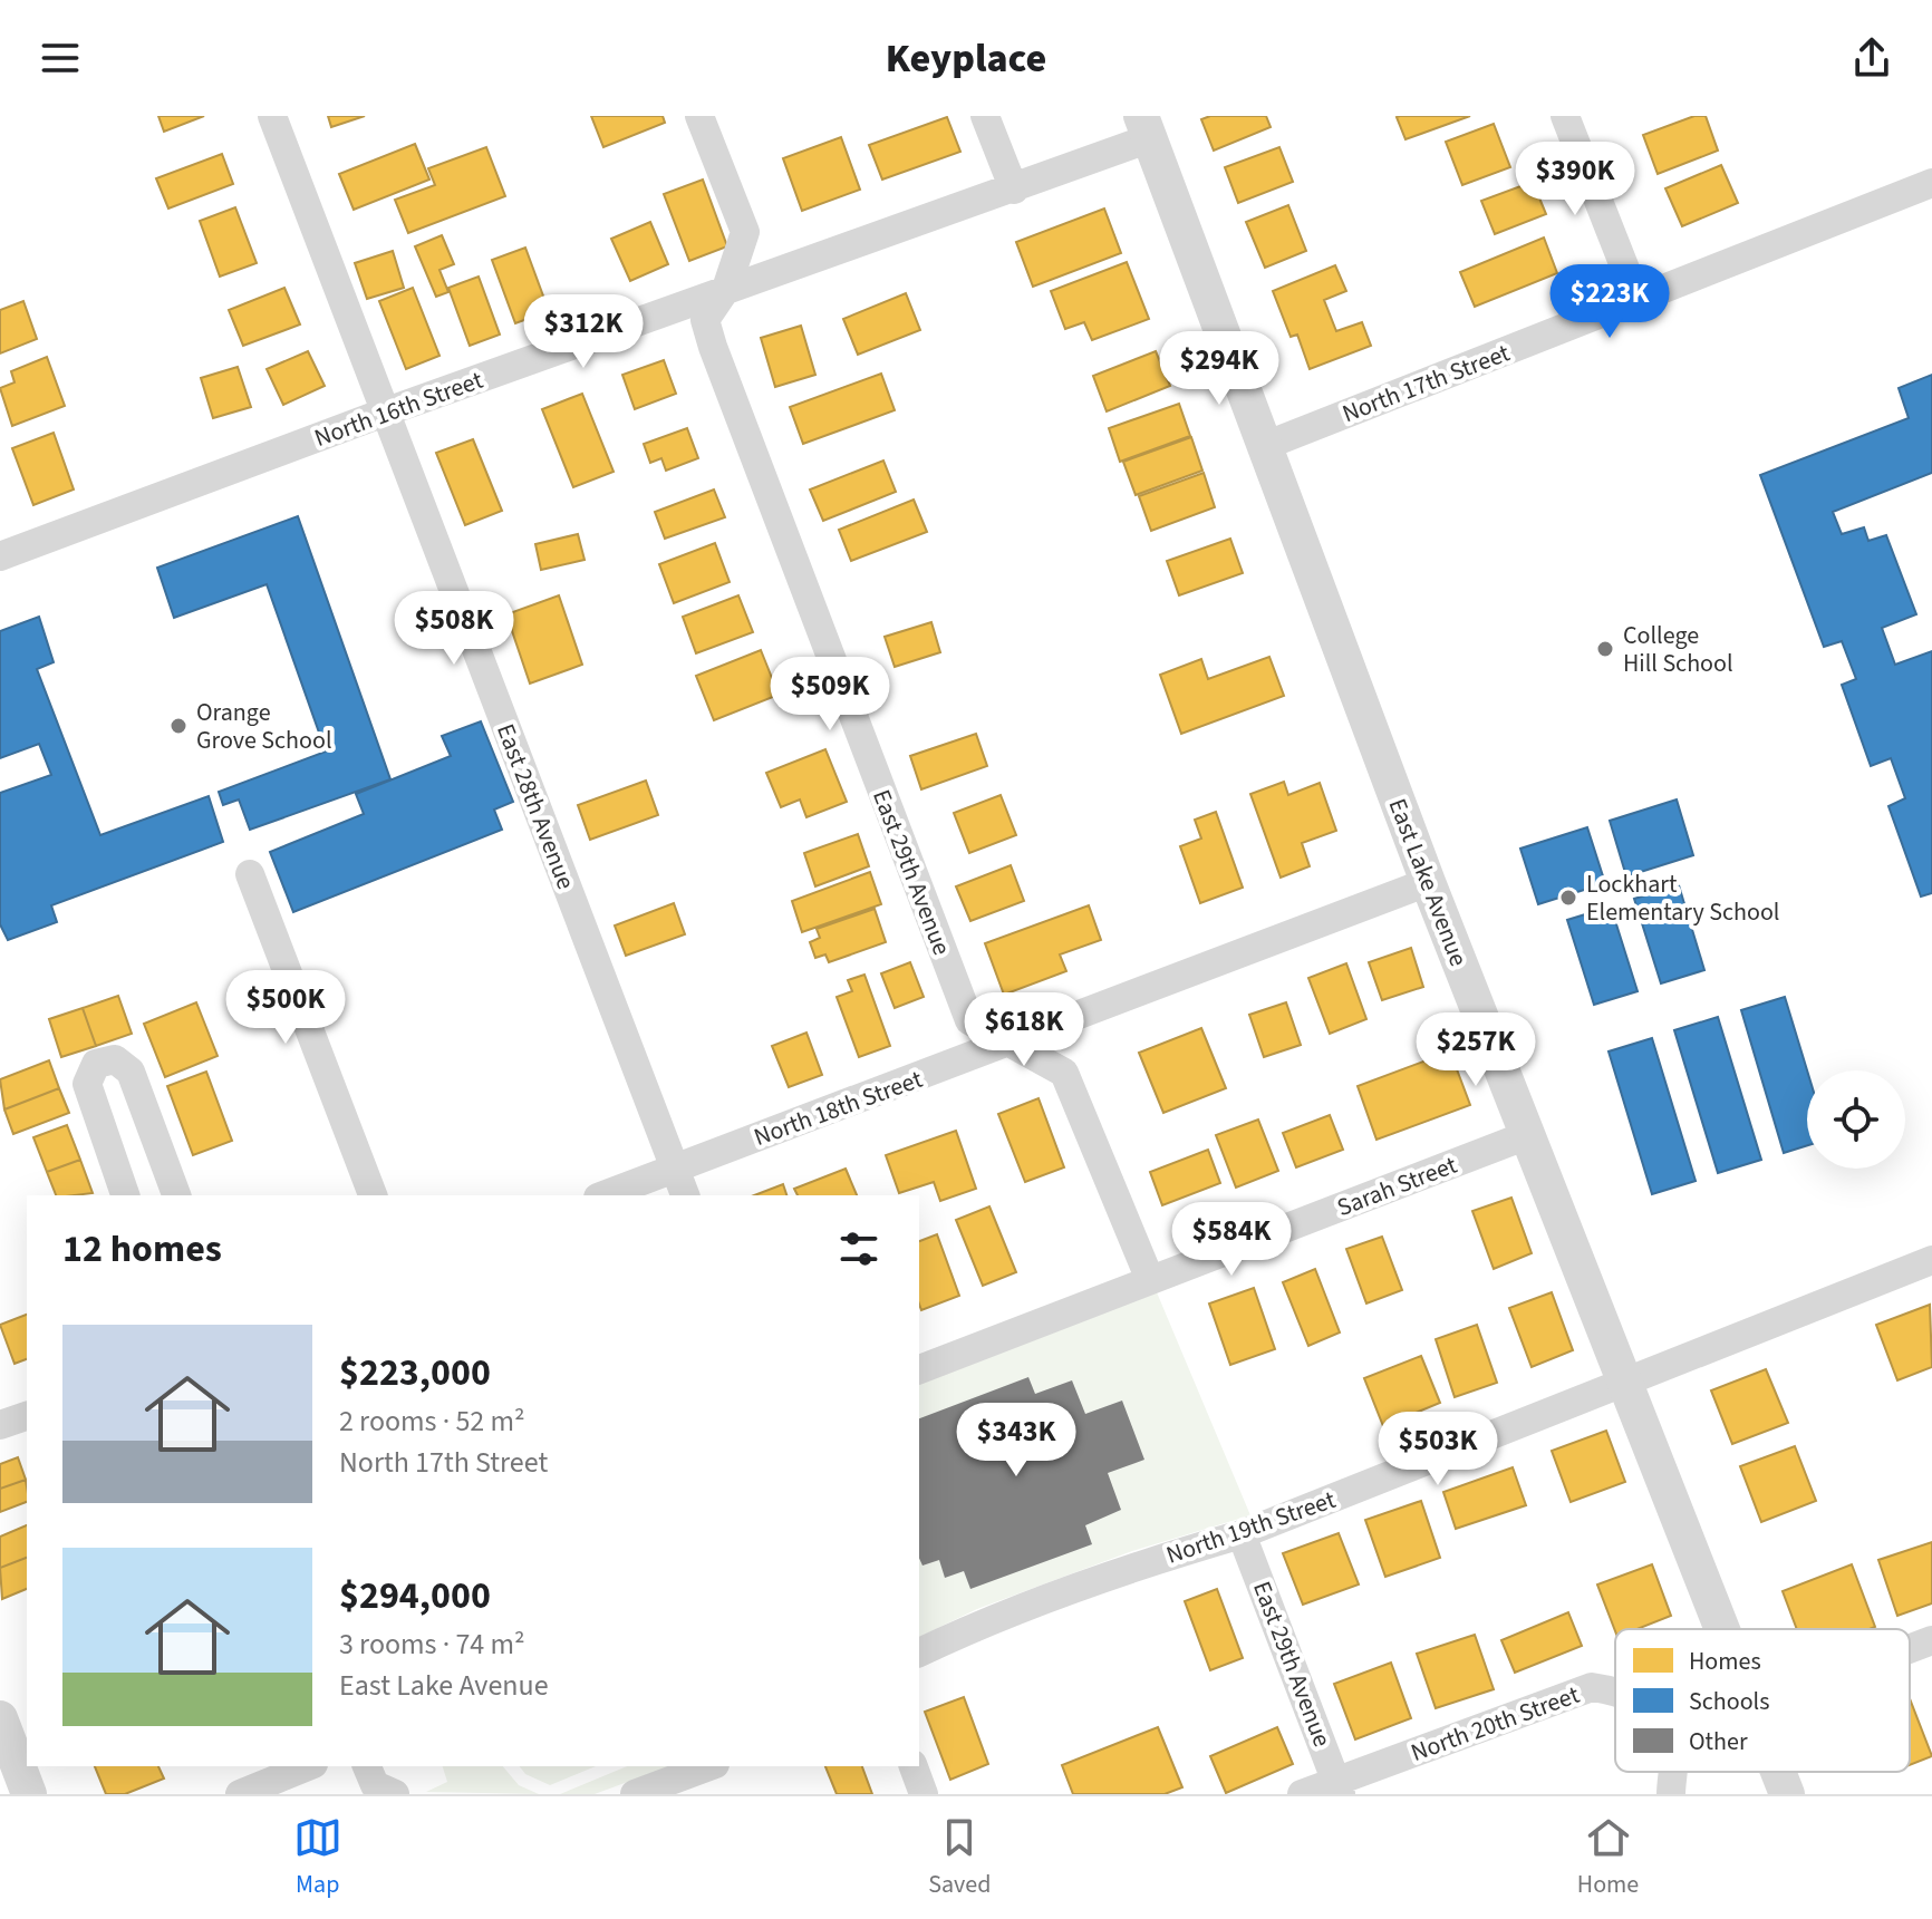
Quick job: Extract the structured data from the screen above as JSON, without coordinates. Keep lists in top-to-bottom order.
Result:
{
  "streets": {
    "street": [
      "North 17th Street",
      "North 16th Street",
      "East 28th Avenue",
      "East 29th Avenue",
      "East Lake Avenue",
      "North 18th Street",
      "Sarah Street",
      "North 19th Street",
      "North 20th Street"
    ]
  },
  "crossings": [
    ["North 17th Street", "East Lake Avenue"],
    ["North 16th Street", "East 28th Avenue"],
    ["North 16th Street", "East 29th Avenue"],
    ["North 16th Street", "East Lake Avenue"],
    ["East 28th Avenue", "North 18th Street"],
    ["East 29th Avenue", "North 18th Street"],
    ["East 29th Avenue", "Sarah Street"],
    ["East 29th Avenue", "North 19th Street"],
    ["East 29th Avenue", "North 20th Street"],
    ["East Lake Avenue", "North 18th Street"],
    ["East Lake Avenue", "Sarah Street"],
    ["East Lake Avenue", "North 19th Street"]
  ],
  "places": ["College Hill School", "Orange Grove School", "Lockhart Elementary School"],
  "legend": ["Homes", "Schools", "Other"],
  "page": {
    "header": "Keyplace",
    "price": [
      "$390K",
      "$223K",
      "$312K",
      "$294K",
      "$508K",
      "$509K",
      "$500K",
      "$618K",
      "$257K",
      "$584K",
      "$343K",
      "$503K"
    ],
    "heading": "12 homes",
    "list": [
      {
        "name": "$223,000",
        "note": "2 rooms · 52 m² · North 17th Street"
      },
      {
        "name": "$294,000",
        "note": "3 rooms · 74 m² · East Lake Avenue"
      }
    ],
    "tabs": ["Map", "Saved", "Home"]
  }
}
